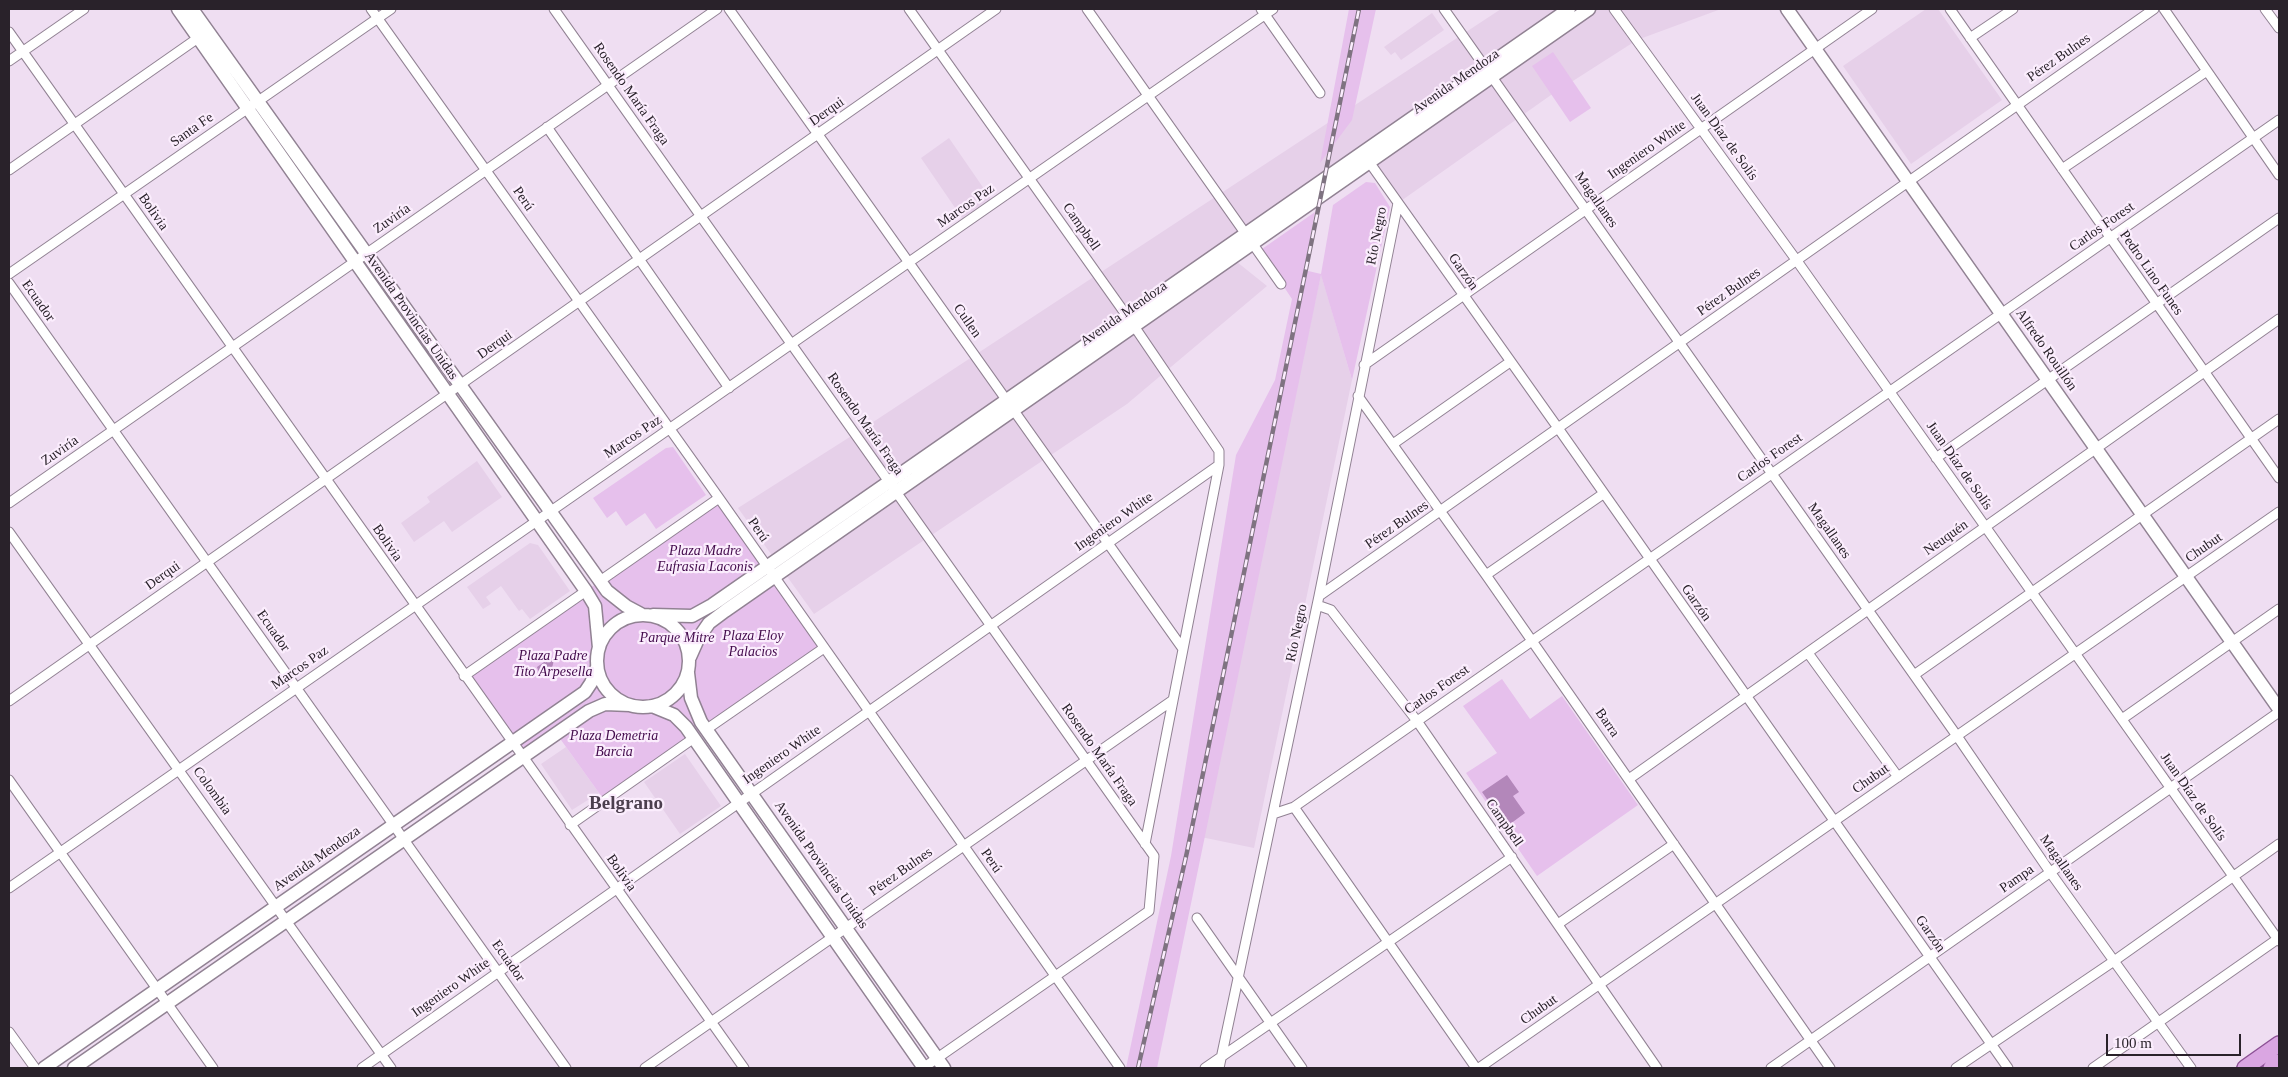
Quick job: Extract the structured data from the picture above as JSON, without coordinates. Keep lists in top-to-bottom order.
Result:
{
  "streets": {
    "main road": ["Avenida Mendoza", "Avenida Provincias Unidas", "Alfredo Rouillón"],
    "street": [
      "Pérez Bulnes",
      "Rosendo María Fraga",
      "Derqui",
      "Santa Fe",
      "Juan Díaz de Solís",
      "Ingeniero White",
      "Perú",
      "Magallanes",
      "Marcos Paz",
      "Bolivia",
      "Zuviría",
      "Campbell",
      "Carlos Forest",
      "Río Negro",
      "Garzón",
      "Pedro Lino Funes",
      "Ecuador",
      "Cullen",
      "Neuquén",
      "Chubut",
      "Barra",
      "Colombia",
      "Pampa"
    ]
  },
  "crossings": [
    ["Pérez Bulnes", "Rosendo María Fraga"],
    ["Pérez Bulnes", "Juan Díaz de Solís"],
    ["Pérez Bulnes", "Perú"],
    ["Pérez Bulnes", "Magallanes"],
    ["Pérez Bulnes", "Bolivia"],
    ["Pérez Bulnes", "Campbell"],
    ["Pérez Bulnes", "Río Negro"],
    ["Pérez Bulnes", "Garzón"],
    ["Pérez Bulnes", "Pedro Lino Funes"],
    ["Pérez Bulnes", "Avenida Provincias Unidas"],
    ["Pérez Bulnes", "Alfredo Rouillón"],
    ["Pérez Bulnes", "Barra"],
    ["Avenida Mendoza", "Rosendo María Fraga"],
    ["Avenida Mendoza", "Perú"],
    ["Avenida Mendoza", "Magallanes"],
    ["Avenida Mendoza", "Bolivia"],
    ["Avenida Mendoza", "Campbell"],
    ["Avenida Mendoza", "Garzón"],
    ["Avenida Mendoza", "Ecuador"],
    ["Avenida Mendoza", "Avenida Provincias Unidas"],
    ["Avenida Mendoza", "Cullen"],
    ["Avenida Mendoza", "Colombia"],
    ["Rosendo María Fraga", "Derqui"],
    ["Rosendo María Fraga", "Ingeniero White"],
    ["Rosendo María Fraga", "Perú"],
    ["Rosendo María Fraga", "Marcos Paz"],
    ["Rosendo María Fraga", "Zuviría"],
    ["Derqui", "Perú"],
    ["Derqui", "Bolivia"],
    ["Derqui", "Campbell"],
    ["Derqui", "Ecuador"],
    ["Derqui", "Avenida Provincias Unidas"],
    ["Derqui", "Cullen"],
    ["Derqui", "Colombia"],
    ["Santa Fe", "Perú"],
    ["Santa Fe", "Bolivia"],
    ["Santa Fe", "Avenida Provincias Unidas"],
    ["Juan Díaz de Solís", "Ingeniero White"],
    ["Juan Díaz de Solís", "Carlos Forest"],
    ["Juan Díaz de Solís", "Neuquén"],
    ["Juan Díaz de Solís", "Chubut"],
    ["Juan Díaz de Solís", "Pampa"],
    ["Ingeniero White", "Perú"],
    ["Ingeniero White", "Magallanes"],
    ["Ingeniero White", "Bolivia"],
    ["Ingeniero White", "Campbell"],
    ["Ingeniero White", "Río Negro"],
    ["Ingeniero White", "Garzón"],
    ["Ingeniero White", "Ecuador"],
    ["Ingeniero White", "Avenida Provincias Unidas"],
    ["Ingeniero White", "Cullen"],
    ["Ingeniero White", "Alfredo Rouillón"],
    ["Ingeniero White", "Colombia"],
    ["Perú", "Marcos Paz"],
    ["Perú", "Zuviría"],
    ["Magallanes", "Carlos Forest"],
    ["Magallanes", "Neuquén"],
    ["Magallanes", "Chubut"],
    ["Magallanes", "Pampa"],
    ["Marcos Paz", "Bolivia"],
    ["Marcos Paz", "Campbell"],
    ["Marcos Paz", "Ecuador"],
    ["Marcos Paz", "Avenida Provincias Unidas"],
    ["Marcos Paz", "Cullen"],
    ["Marcos Paz", "Colombia"],
    ["Bolivia", "Zuviría"],
    ["Zuviría", "Ecuador"],
    ["Zuviría", "Avenida Provincias Unidas"],
    ["Campbell", "Carlos Forest"],
    ["Campbell", "Río Negro"],
    ["Campbell", "Chubut"],
    ["Carlos Forest", "Río Negro"],
    ["Carlos Forest", "Garzón"],
    ["Carlos Forest", "Pedro Lino Funes"],
    ["Carlos Forest", "Alfredo Rouillón"],
    ["Carlos Forest", "Barra"],
    ["Río Negro", "Garzón"],
    ["Río Negro", "Barra"],
    ["Garzón", "Neuquén"],
    ["Garzón", "Chubut"],
    ["Garzón", "Pampa"],
    ["Pedro Lino Funes", "Neuquén"],
    ["Alfredo Rouillón", "Neuquén"],
    ["Alfredo Rouillón", "Chubut"],
    ["Alfredo Rouillón", "Pampa"],
    ["Neuquén", "Barra"],
    ["Chubut", "Barra"],
    ["Barra", "Pampa"]
  ],
  "districts": ["Belgrano"],
  "parks": [
    "Plaza Madre Eufrasia Laconis",
    "Plaza Eloy Palacios",
    "Parque Mitre",
    "Plaza Padre Tito Arpesella",
    "Plaza Demetria Barcia"
  ],
  "scale_bar": "100 m"
}
